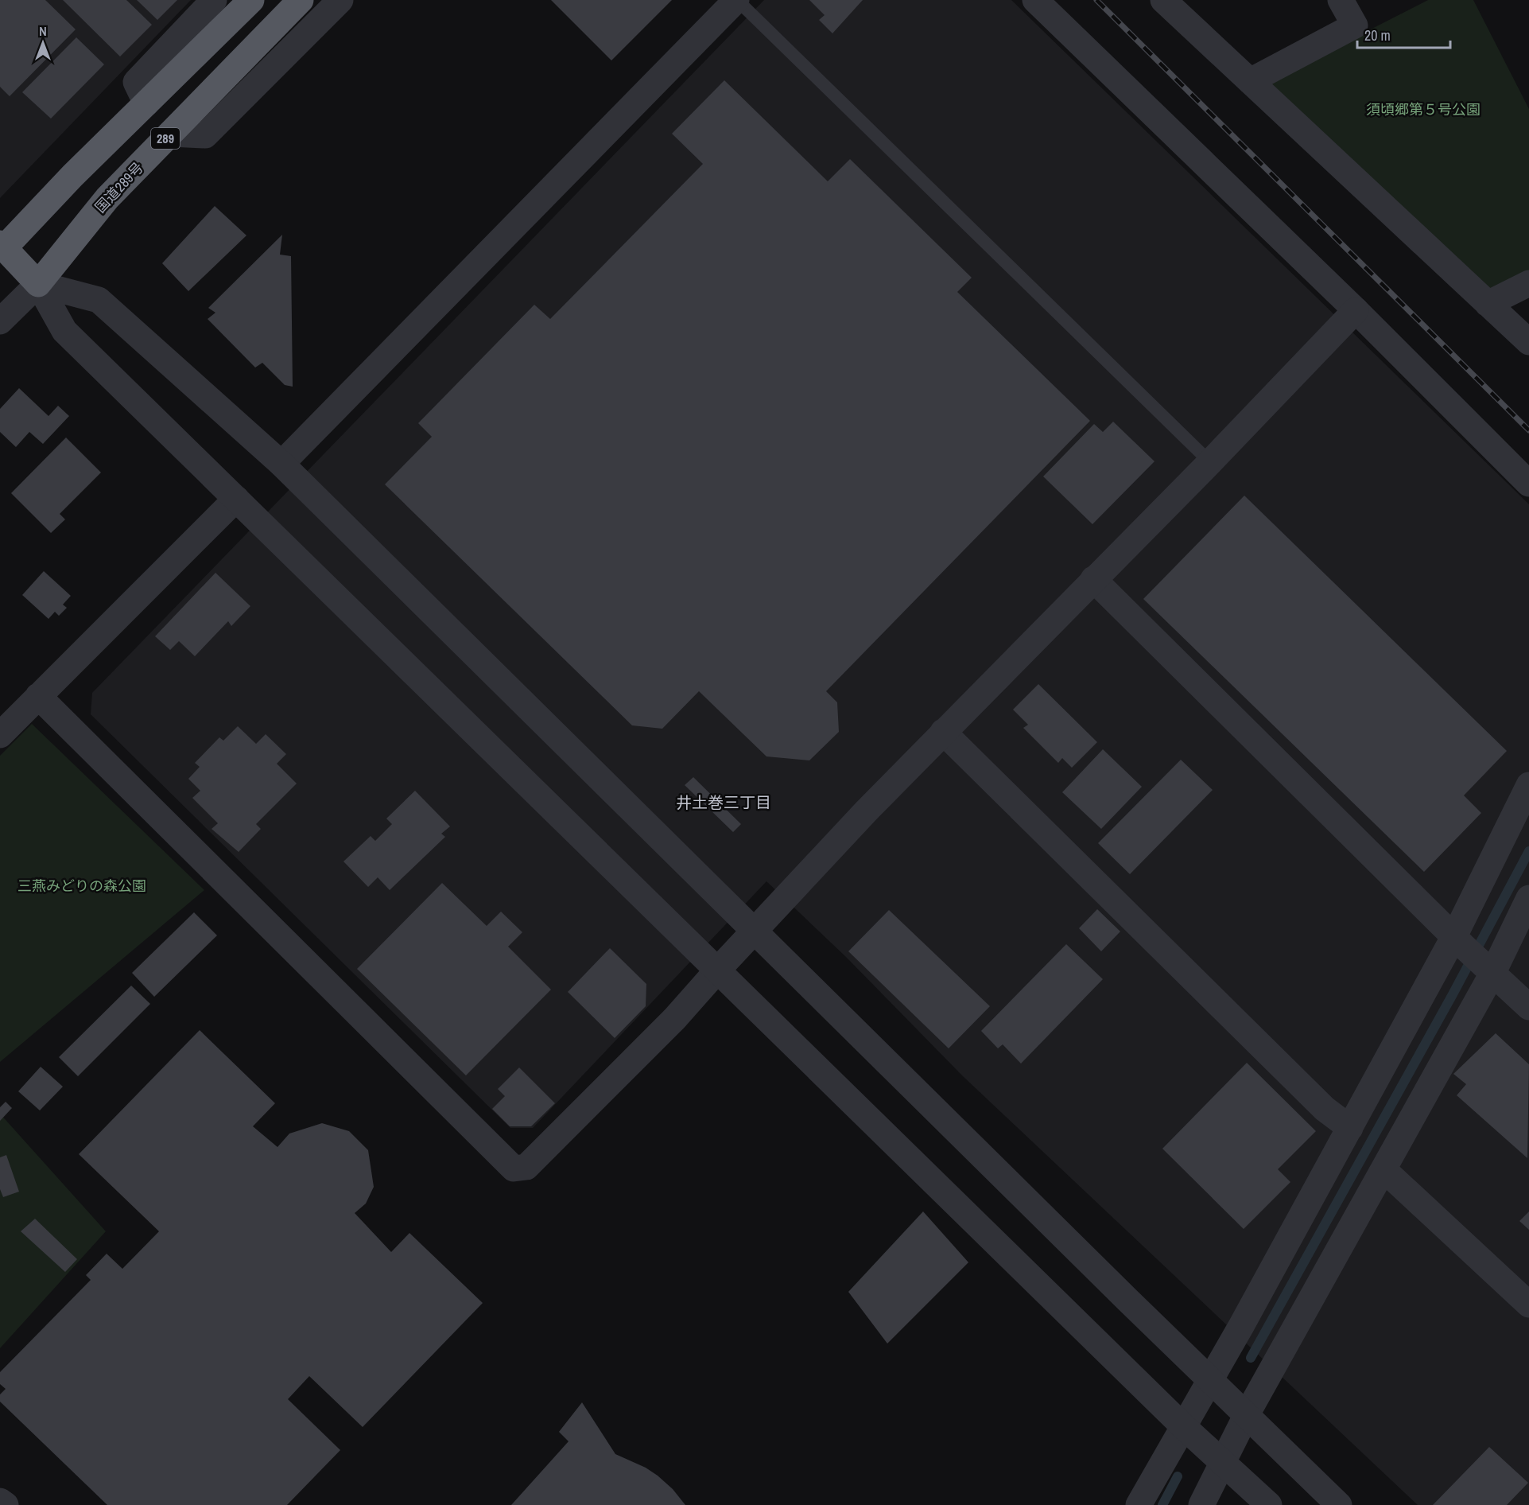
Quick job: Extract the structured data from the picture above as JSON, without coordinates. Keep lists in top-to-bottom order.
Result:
{
  "streets": {
    "highway": ["289", "国道289号"]
  },
  "crossings": [
    ["289", "国道289号"]
  ],
  "districts": ["井土巻三丁目"],
  "parks": ["須頃郷第５号公園", "三燕みどりの森公園"],
  "scale_bar": "20 m",
  "north": "top"
}
